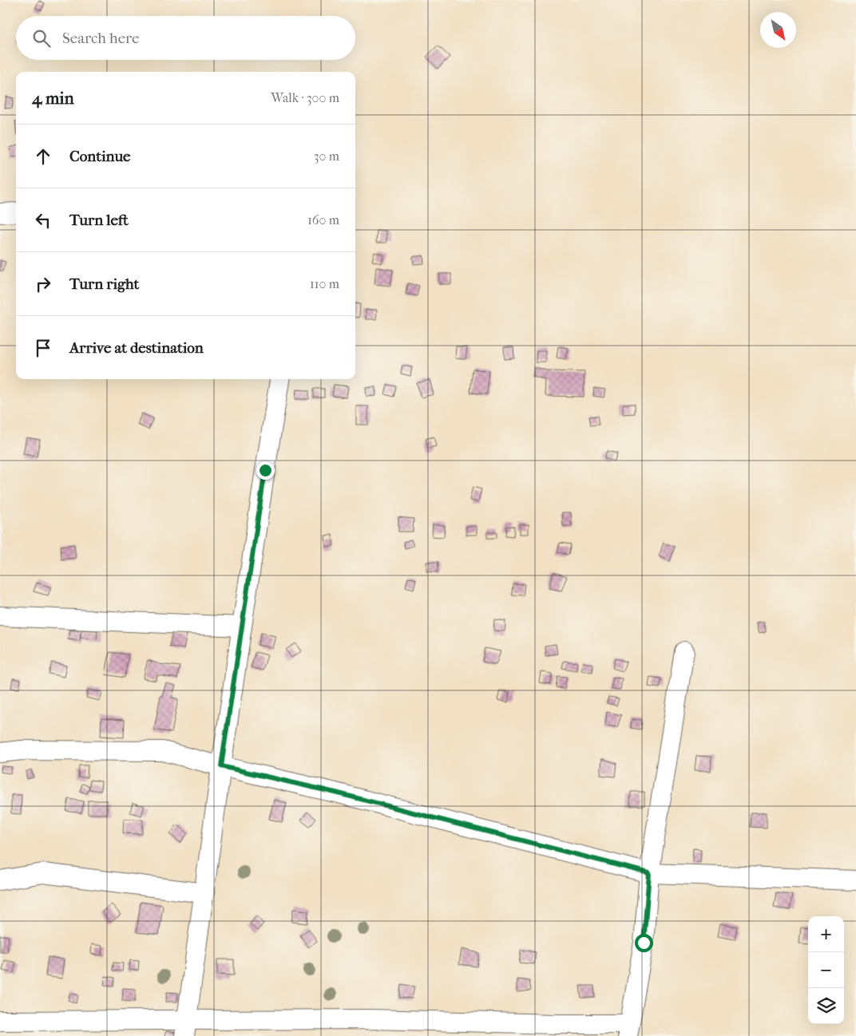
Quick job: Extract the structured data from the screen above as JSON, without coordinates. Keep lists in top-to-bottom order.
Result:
{
  "north": "bottom right",
  "page": {
    "search": "Search here",
    "heading": ["4 min", "Walk · 300 m"],
    "list": [
      ["Continue", "30 m"],
      ["Turn left", "160 m"],
      ["Turn right", "110 m"],
      "Arrive at destination"
    ],
    "map_buttons": ["+", "−"]
  }
}
